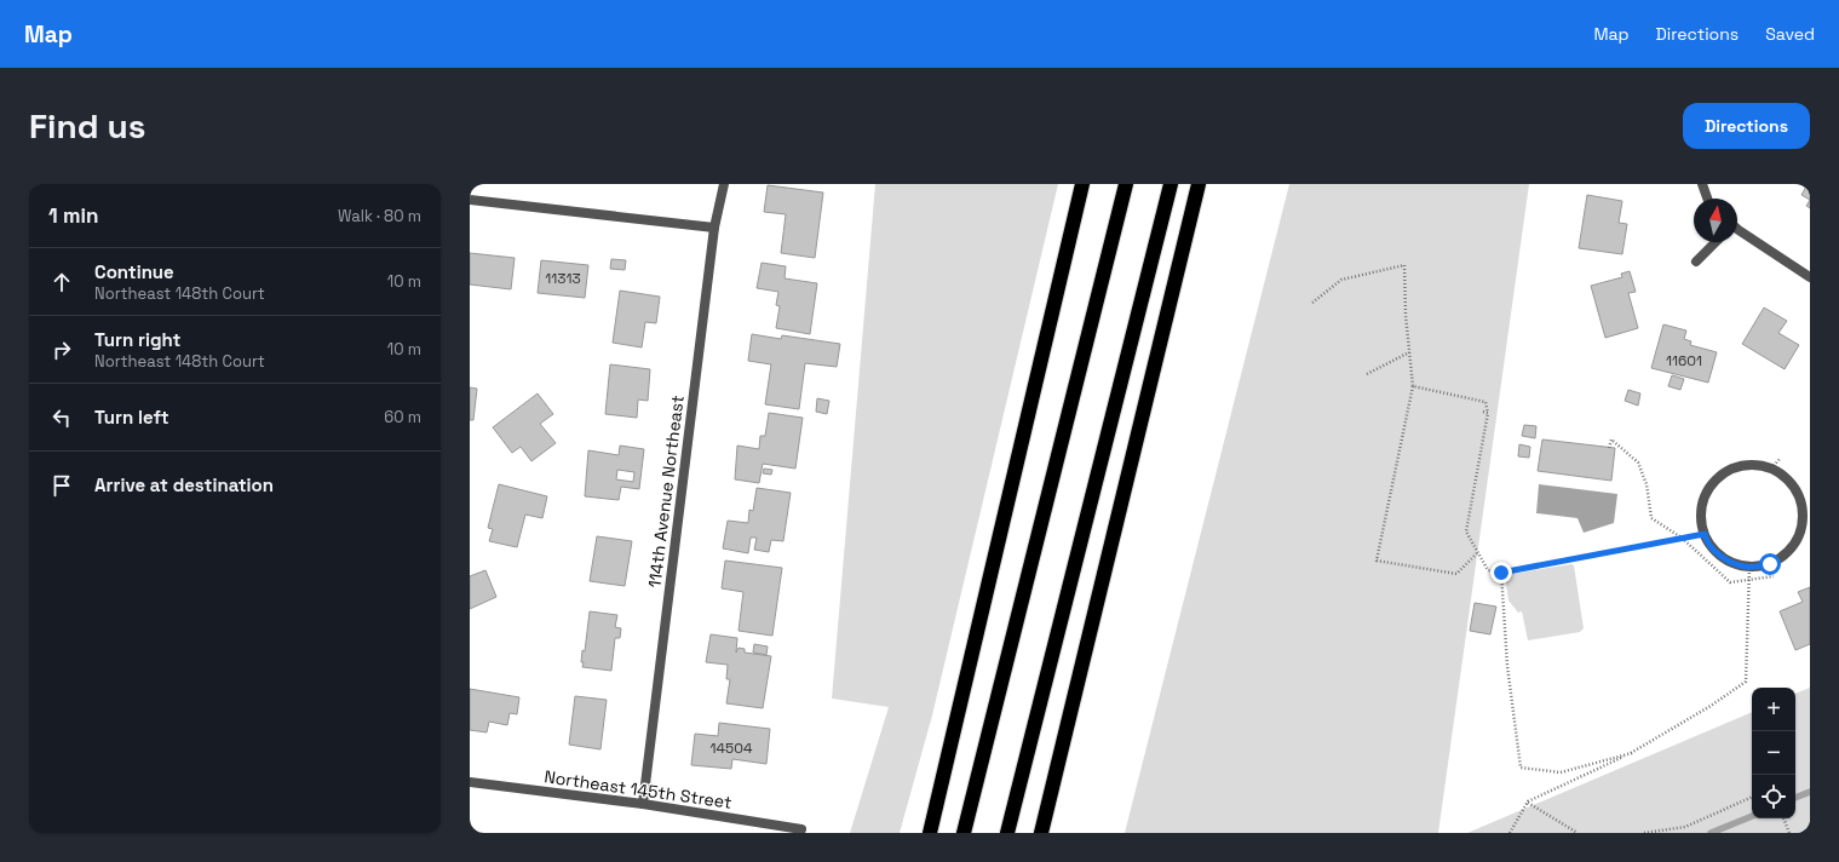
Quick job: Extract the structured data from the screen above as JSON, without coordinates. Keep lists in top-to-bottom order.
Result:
{
  "streets": {
    "street": ["114th Avenue Northeast", "Northeast 145th Street"]
  },
  "crossings": [
    ["114th Avenue Northeast", "Northeast 145th Street"]
  ],
  "house_numbers": ["11313", "11601", "14504"],
  "north": "top",
  "page": {
    "header": "Map",
    "nav": ["Map", "Directions", "Saved"],
    "buttons": "Directions",
    "title": "Find us",
    "heading": ["1 min", "Walk · 80 m"],
    "list": [
      ["Continue", "Northeast 148th Court", "10 m"],
      ["Turn right", "Northeast 148th Court", "10 m"],
      ["Turn left", "60 m"],
      "Arrive at destination"
    ],
    "map_buttons": ["+", "−"]
  }
}
